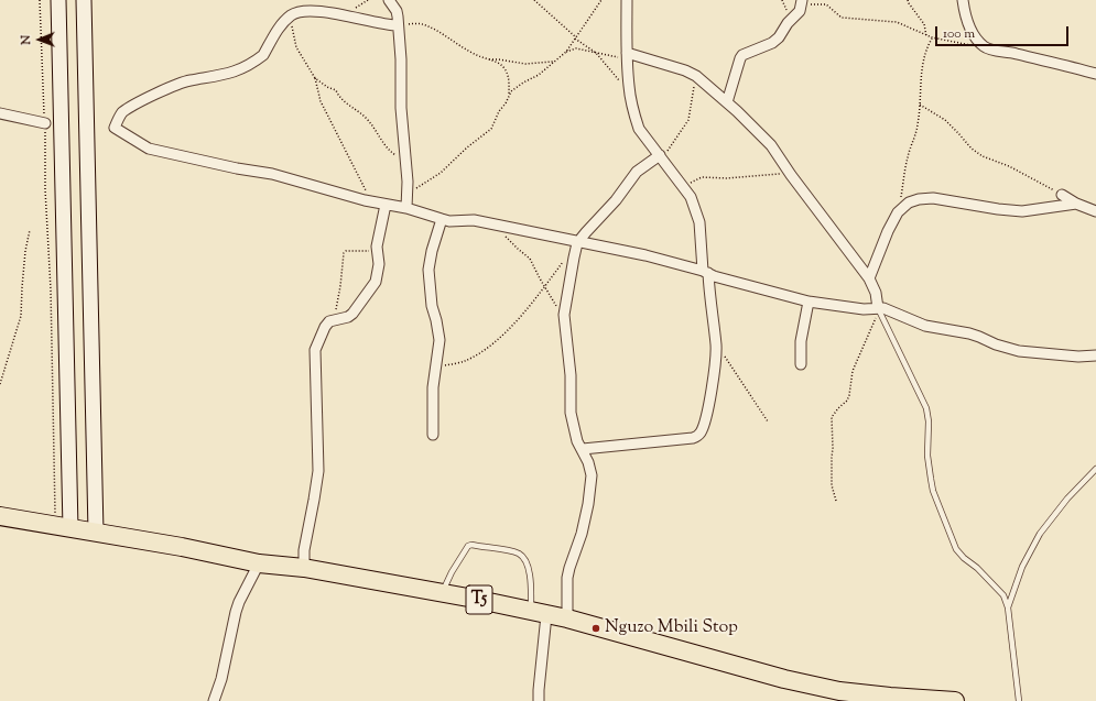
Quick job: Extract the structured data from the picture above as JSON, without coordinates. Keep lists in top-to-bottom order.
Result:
{
  "streets": {
    "highway": ["T5"]
  },
  "places": ["Nguzo Mbili Stop"],
  "scale_bar": "100 m",
  "north": "left"
}
